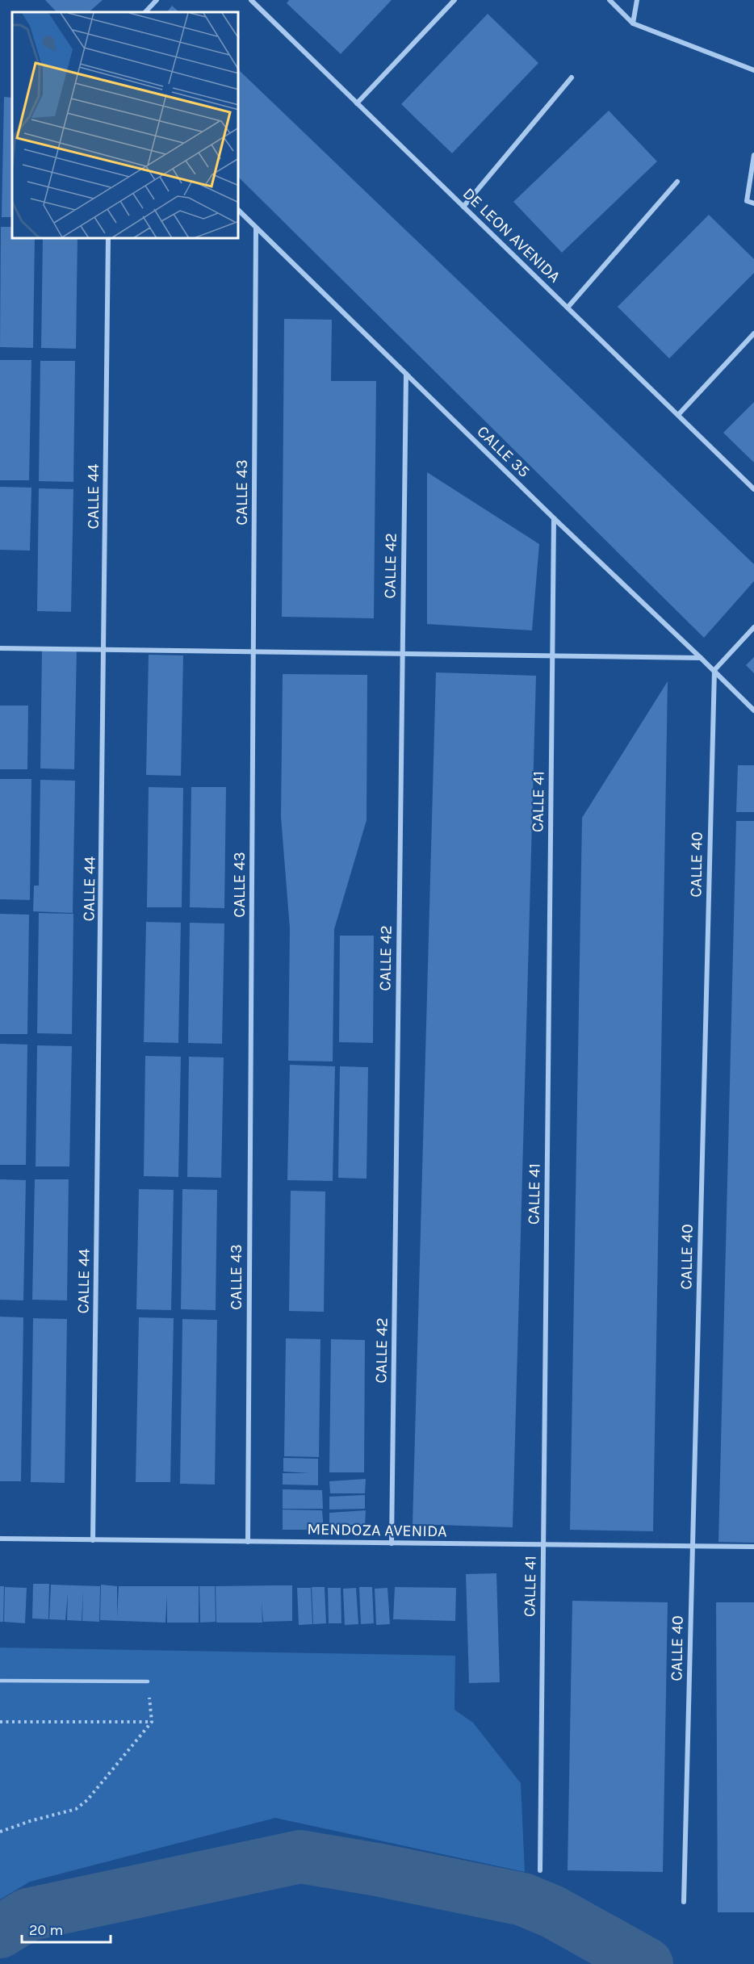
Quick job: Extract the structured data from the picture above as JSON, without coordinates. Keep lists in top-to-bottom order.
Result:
{
  "streets": {
    "street": [
      "DE LEON AVENIDA",
      "CALLE 35",
      "CALLE 43",
      "CALLE 44",
      "CALLE 42",
      "CALLE 41",
      "CALLE 40",
      "MENDOZA AVENIDA"
    ]
  },
  "crossings": [
    ["CALLE 35", "CALLE 43"],
    ["CALLE 35", "CALLE 42"],
    ["CALLE 35", "CALLE 41"],
    ["CALLE 35", "CALLE 40"],
    ["CALLE 43", "MENDOZA AVENIDA"],
    ["CALLE 44", "MENDOZA AVENIDA"],
    ["CALLE 42", "MENDOZA AVENIDA"],
    ["CALLE 41", "MENDOZA AVENIDA"],
    ["CALLE 40", "MENDOZA AVENIDA"]
  ],
  "scale_bar": "20 m"
}
